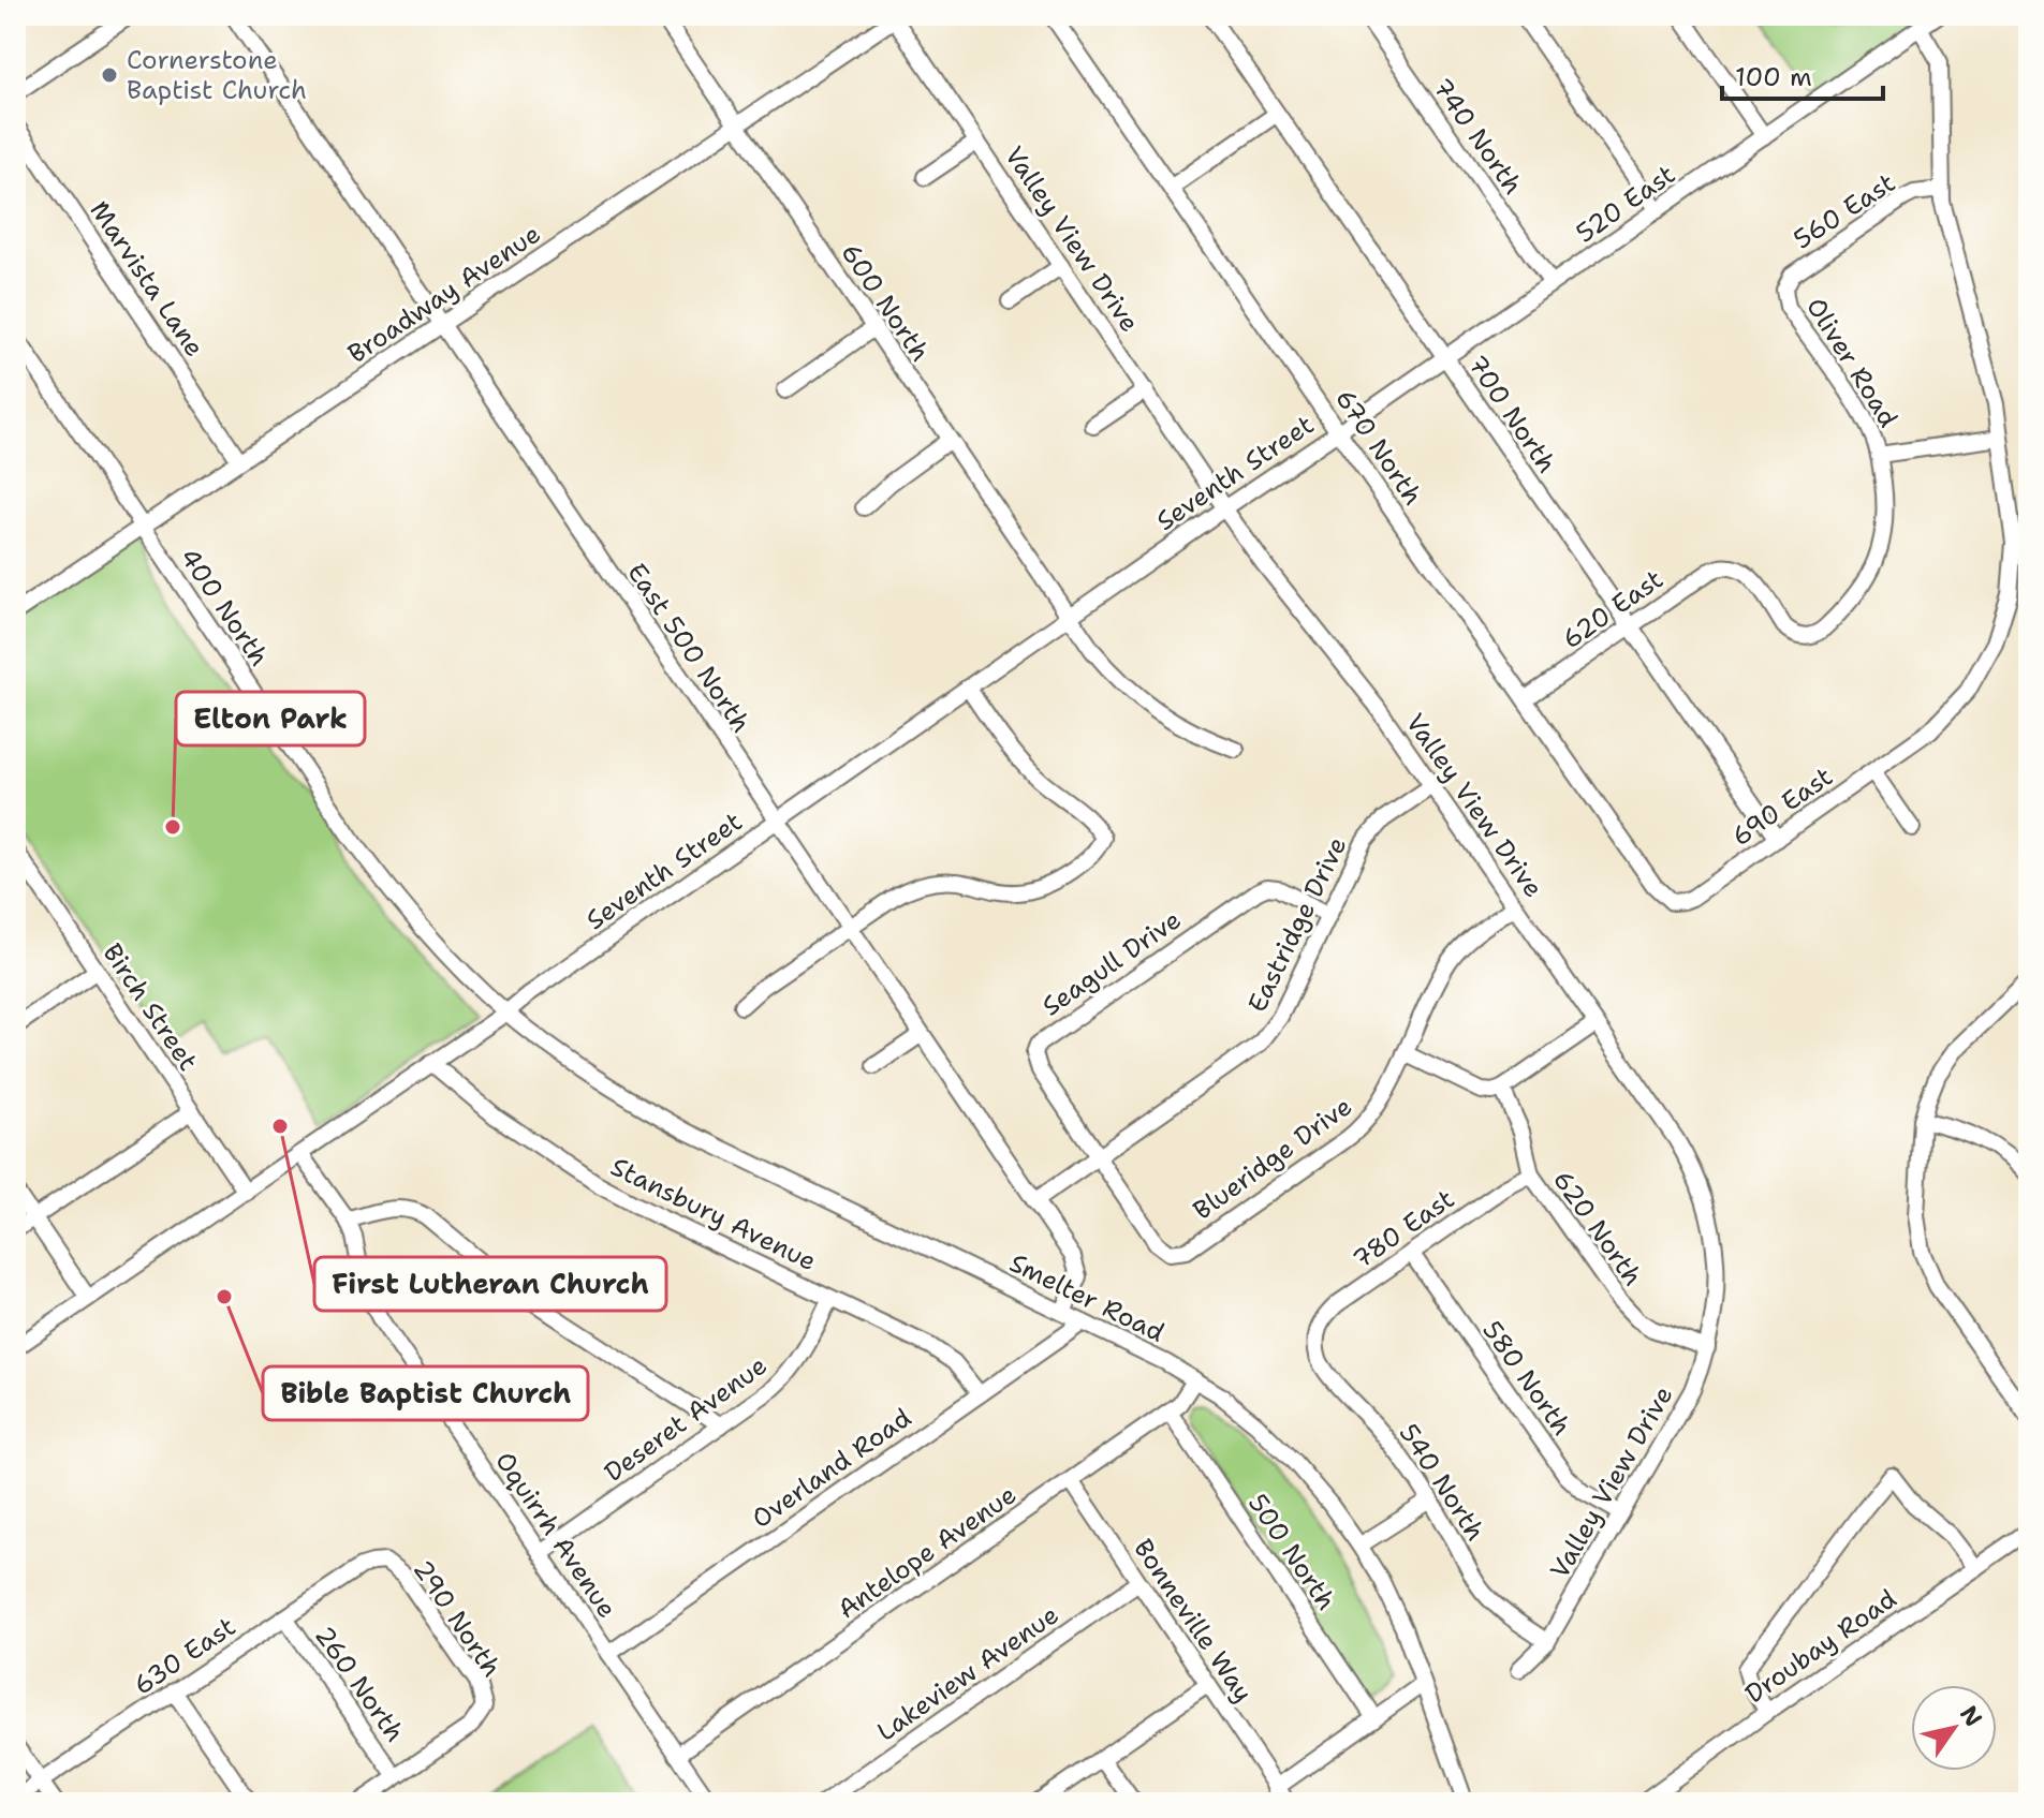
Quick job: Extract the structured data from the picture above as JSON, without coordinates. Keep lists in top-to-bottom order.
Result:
{
  "streets": {
    "street": [
      "740 North",
      "520 East",
      "560 East",
      "Valley View Drive",
      "Marvista Lane",
      "Broadway Avenue",
      "600 North",
      "Oliver Road",
      "700 North",
      "670 North",
      "Seventh Street",
      "400 North",
      "620 East",
      "East 500 North",
      "690 East",
      "Eastridge Drive",
      "Seagull Drive",
      "Birch Street",
      "Blueridge Drive",
      "Stansbury Avenue",
      "620 North",
      "780 East",
      "Smelter Road",
      "580 North",
      "Deseret Avenue",
      "Overland Road",
      "540 North",
      "Oquirrh Avenue",
      "Antelope Avenue",
      "500 North",
      "290 North",
      "Bonneville Way",
      "Droubay Road",
      "630 East",
      "Lakeview Avenue",
      "260 North"
    ]
  },
  "crossings": [
    ["740 North", "520 East"],
    ["520 East", "700 North"],
    ["520 East", "670 North"],
    ["520 East", "Seventh Street"],
    ["520 East", "690 East"],
    ["560 East", "Oliver Road"],
    ["560 East", "690 East"],
    ["Valley View Drive", "Broadway Avenue"],
    ["Valley View Drive", "Seventh Street"],
    ["Valley View Drive", "Eastridge Drive"],
    ["Valley View Drive", "Blueridge Drive"],
    ["Valley View Drive", "620 North"],
    ["Valley View Drive", "580 North"],
    ["Valley View Drive", "540 North"],
    ["Marvista Lane", "Broadway Avenue"],
    ["Broadway Avenue", "600 North"],
    ["Broadway Avenue", "400 North"],
    ["Broadway Avenue", "East 500 North"],
    ["600 North", "Seventh Street"],
    ["Oliver Road", "620 East"],
    ["700 North", "620 East"],
    ["700 North", "690 East"],
    ["670 North", "Seventh Street"],
    ["670 North", "620 East"],
    ["670 North", "690 East"],
    ["Seventh Street", "400 North"],
    ["Seventh Street", "East 500 North"],
    ["Seventh Street", "Birch Street"],
    ["Seventh Street", "Stansbury Avenue"],
    ["Seventh Street", "Smelter Road"],
    ["Seventh Street", "Oquirrh Avenue"],
    ["400 North", "Smelter Road"],
    ["East 500 North", "Eastridge Drive"],
    ["East 500 North", "Smelter Road"],
    ["Eastridge Drive", "Seagull Drive"],
    ["Eastridge Drive", "Blueridge Drive"],
    ["Seagull Drive", "Blueridge Drive"],
    ["Stansbury Avenue", "Deseret Avenue"],
    ["Stansbury Avenue", "Overland Road"],
    ["620 North", "780 East"],
    ["780 East", "580 North"],
    ["780 East", "540 North"],
    ["Smelter Road", "Overland Road"],
    ["Smelter Road", "Antelope Avenue"],
    ["Deseret Avenue", "Oquirrh Avenue"],
    ["Overland Road", "Oquirrh Avenue"],
    ["Oquirrh Avenue", "Antelope Avenue"],
    ["Antelope Avenue", "500 North"],
    ["Antelope Avenue", "Bonneville Way"],
    ["290 North", "630 East"],
    ["290 North", "260 North"],
    ["Bonneville Way", "Lakeview Avenue"],
    ["630 East", "260 North"]
  ],
  "places": [
    "Cornerstone Baptist Church",
    "Elton Park",
    "First Lutheran Church",
    "Bible Baptist Church"
  ],
  "scale_bar": "100 m",
  "north": "top right"
}
